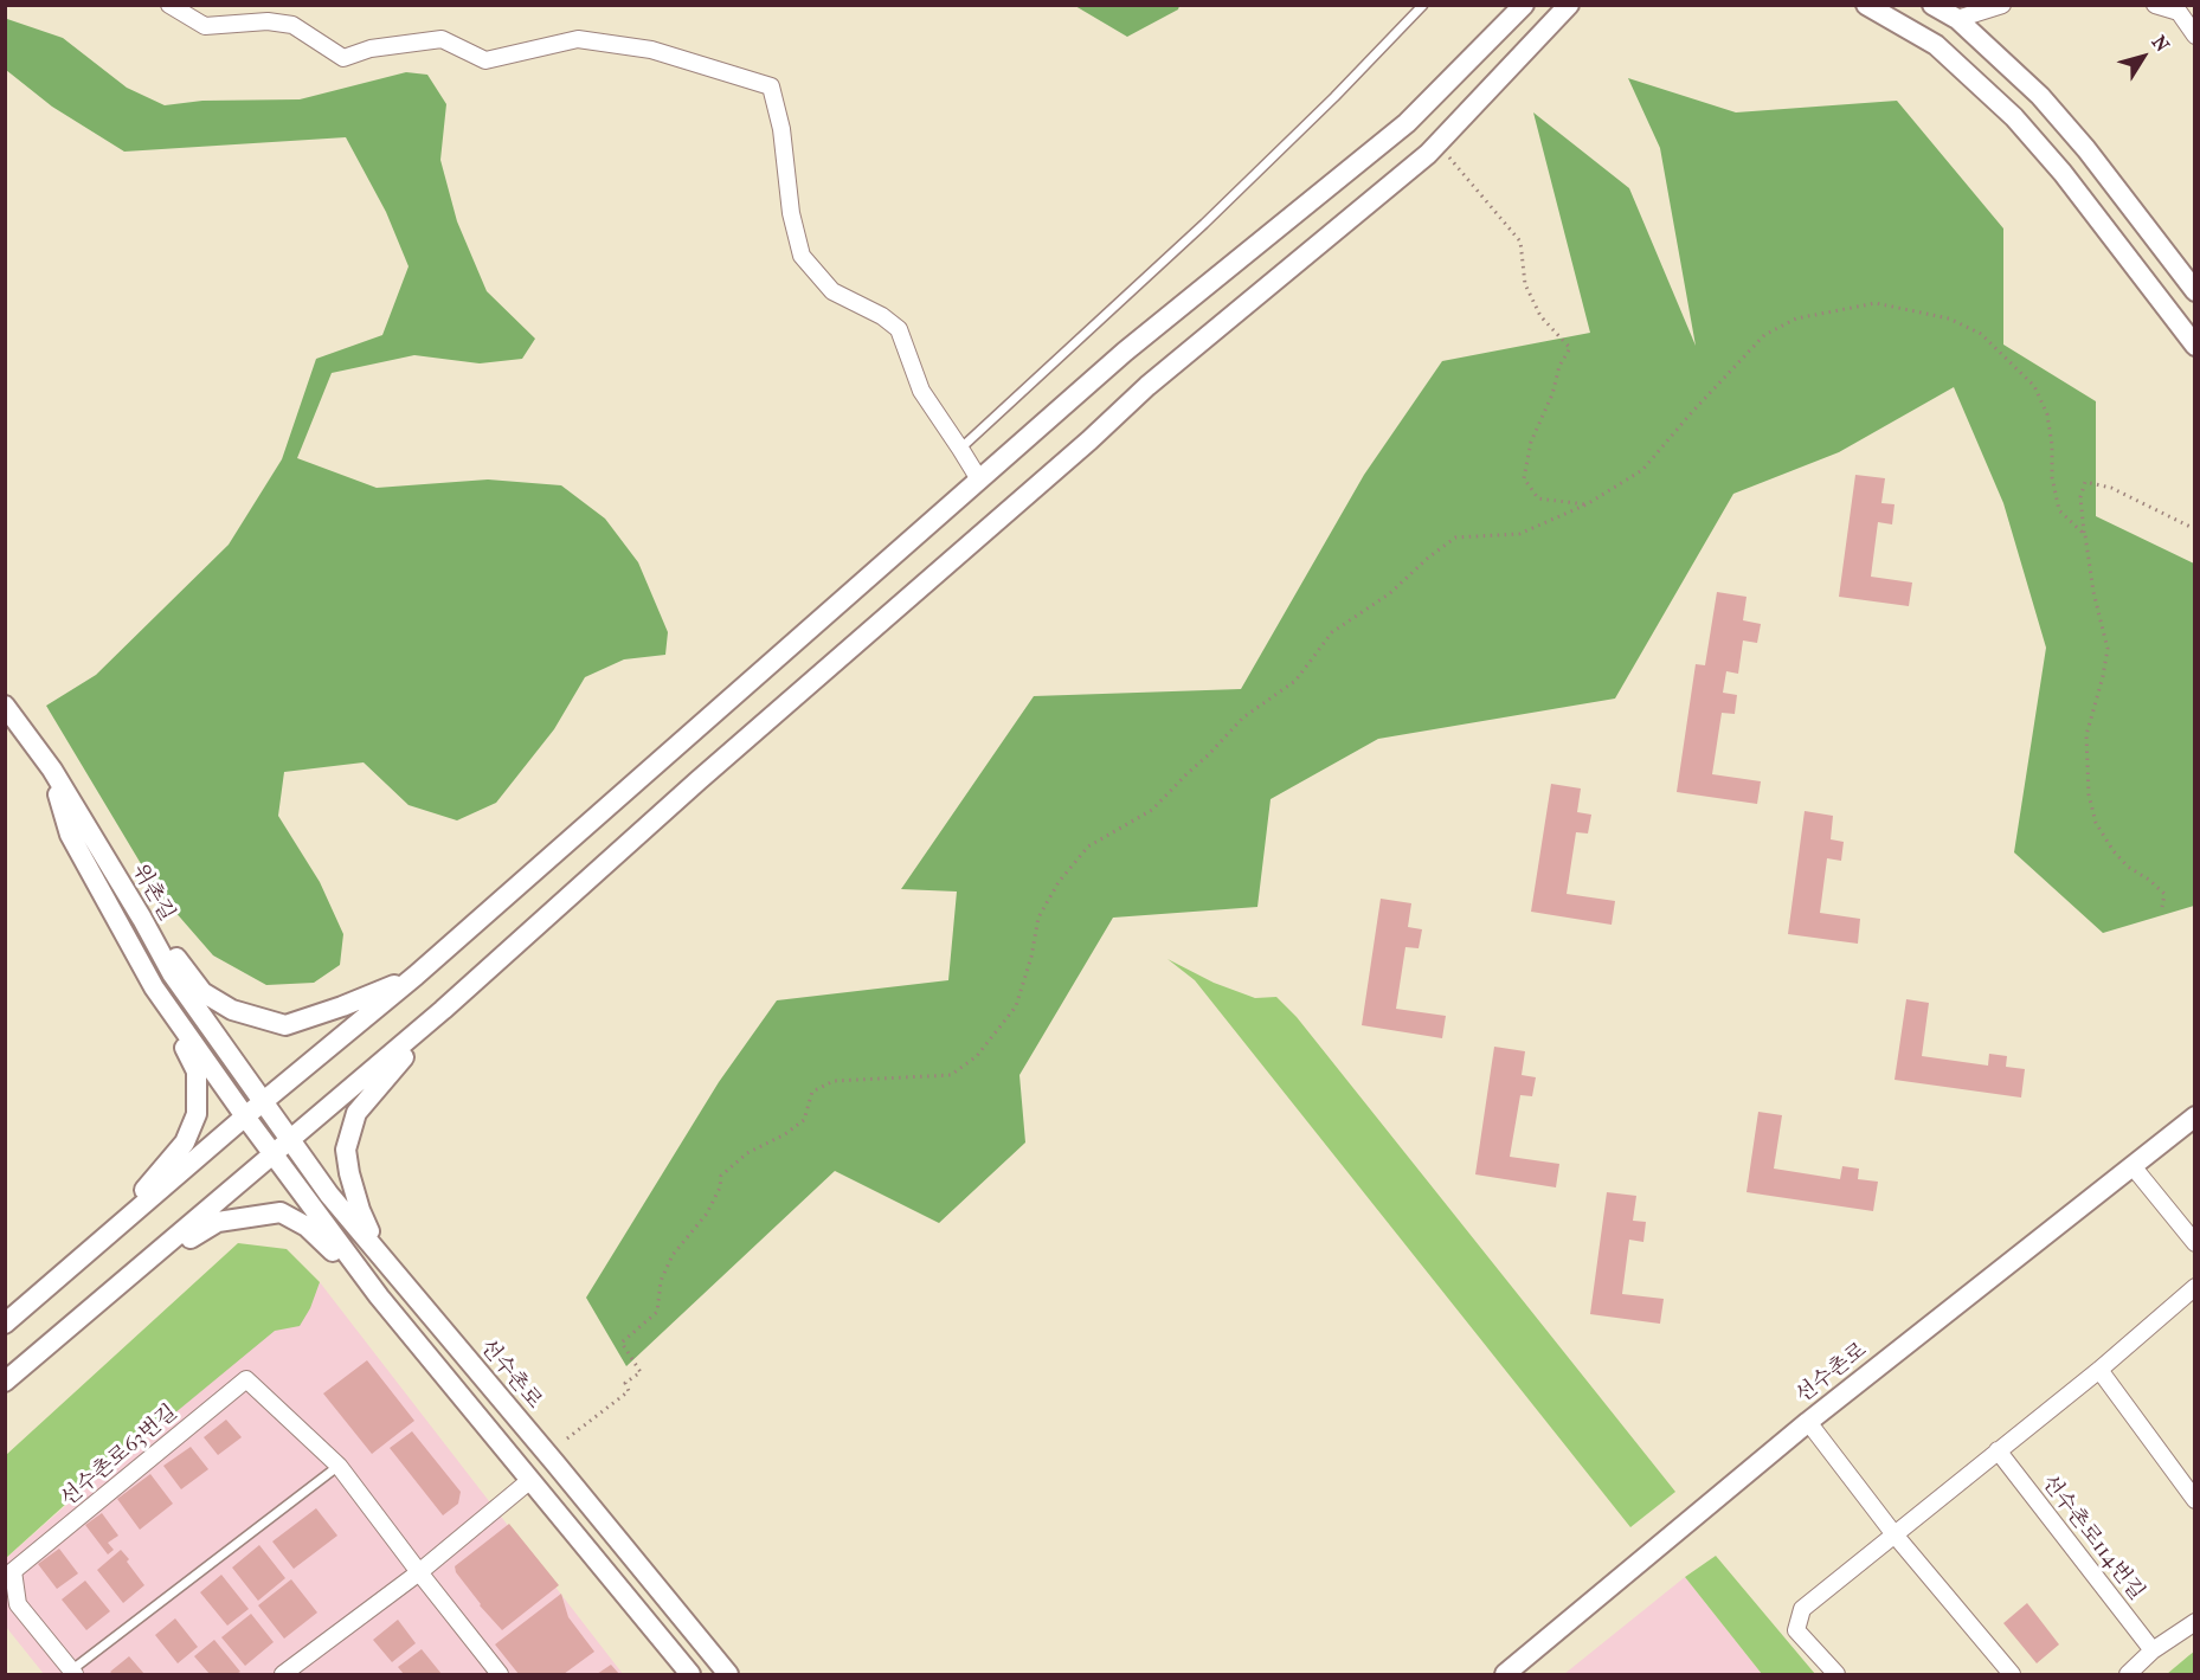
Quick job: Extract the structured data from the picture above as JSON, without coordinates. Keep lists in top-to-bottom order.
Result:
{
  "streets": {
    "street": [
      "위촌길",
      "선수촌로",
      "선수촌로63번길",
      "선수촌로114번길"
    ]
  },
  "crossings": [
    ["위촌길", "선수촌로"]
  ],
  "north": "top right"
}
